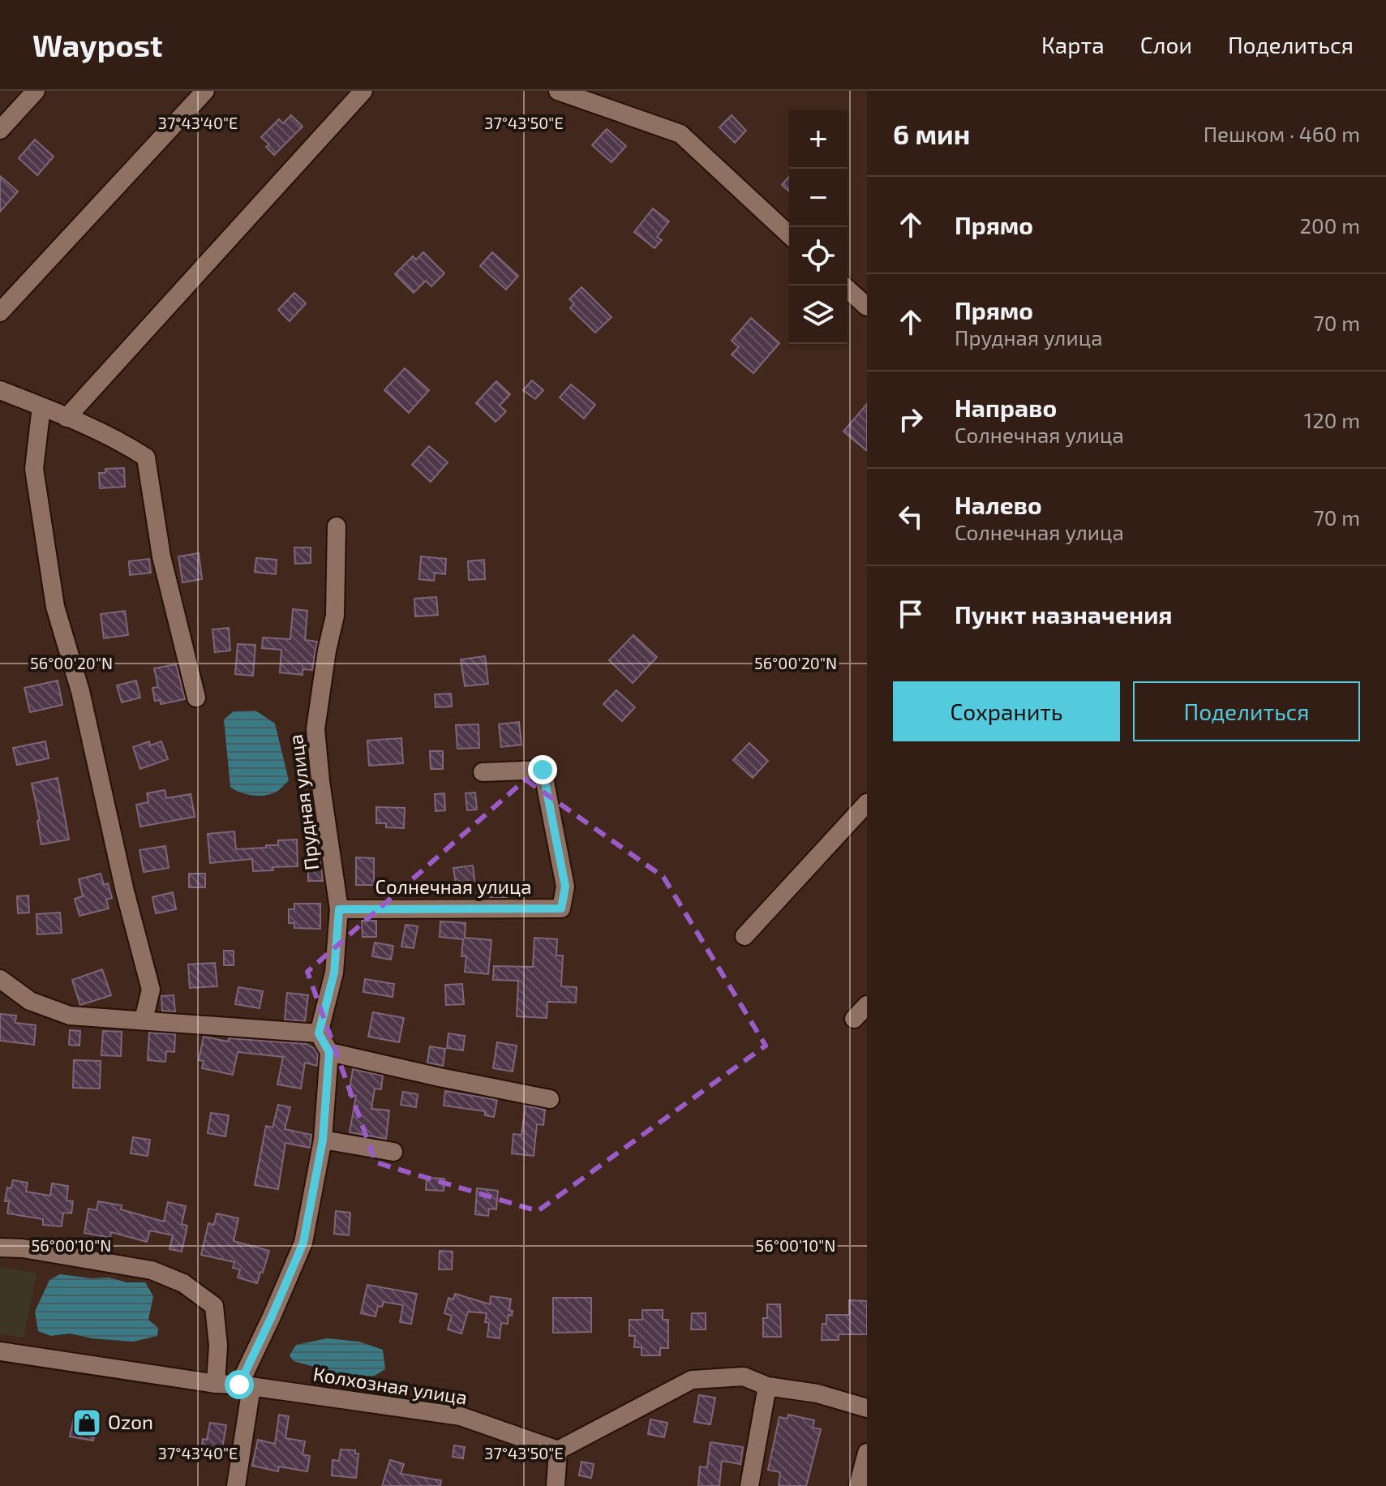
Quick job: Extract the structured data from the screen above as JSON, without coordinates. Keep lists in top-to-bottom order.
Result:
{
  "streets": {
    "street": ["Прудная улица", "Солнечная улица", "Колхозная улица"]
  },
  "crossings": [
    ["Прудная улица", "Солнечная улица"]
  ],
  "places": {
    "shop": ["Ozon"]
  },
  "page": {
    "header": "Waypost",
    "nav": ["Карта", "Слои", "Поделиться"],
    "heading": ["6 мин", "Пешком · 460 m"],
    "map_buttons": ["+", "−"],
    "list": [
      ["Прямо", "200 m"],
      ["Прямо", "Прудная улица", "70 m"],
      ["Направо", "Солнечная улица", "120 m"],
      ["Налево", "Солнечная улица", "70 m"],
      "Пункт назначения"
    ],
    "buttons": ["Сохранить", "Поделиться"]
  },
  "coordinates": [
    "37°43'40\"E",
    "37°43'50\"E",
    "56°00'20\"N",
    "56°00'10\"N"
  ]
}
